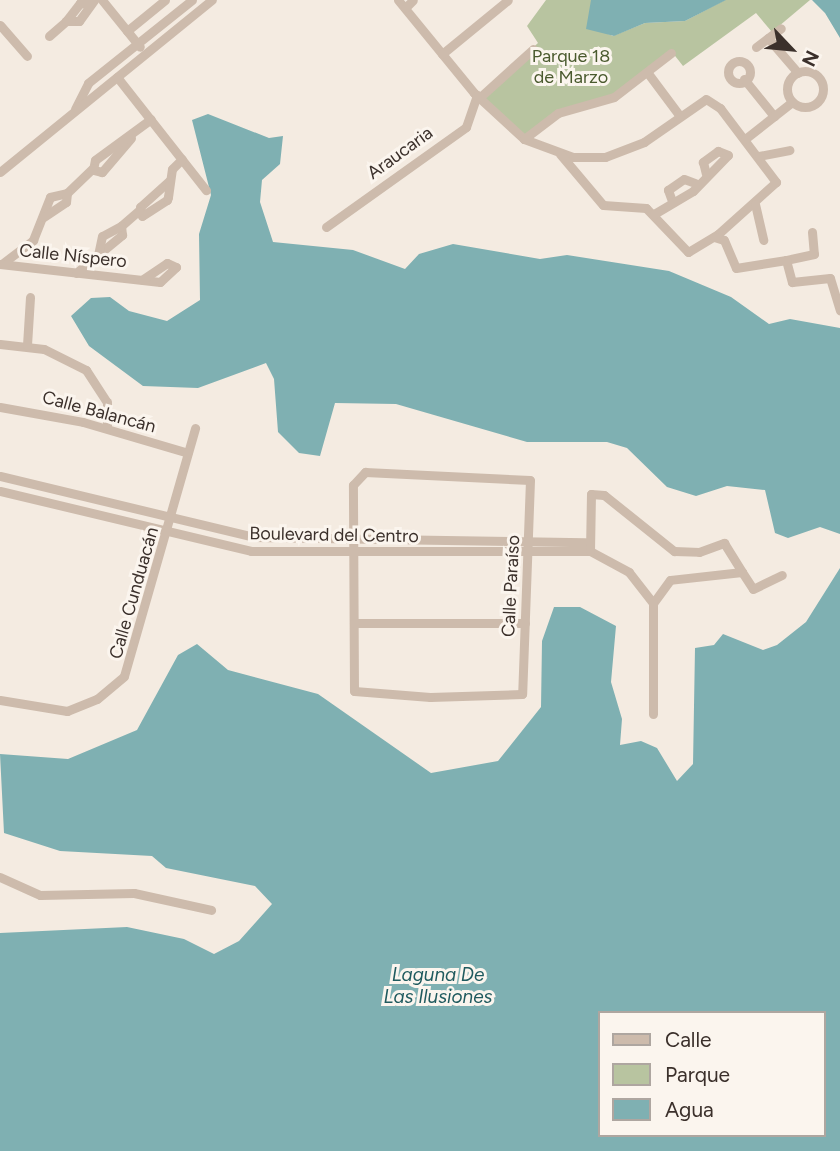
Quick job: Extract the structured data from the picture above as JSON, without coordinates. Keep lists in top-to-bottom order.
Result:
{
  "streets": {
    "street": [
      "Araucaria",
      "Calle Níspero",
      "Calle Balancán",
      "Boulevard del Centro",
      "Calle Paraíso",
      "Calle Cunduacán"
    ]
  },
  "crossings": [
    ["Calle Balancán", "Calle Cunduacán"],
    ["Boulevard del Centro", "Calle Paraíso"],
    ["Boulevard del Centro", "Calle Cunduacán"]
  ],
  "water": ["Laguna De Las Ilusiones"],
  "parks": ["Parque 18 de Marzo"],
  "legend": ["Calle", "Parque", "Agua"],
  "north": "bottom right"
}
